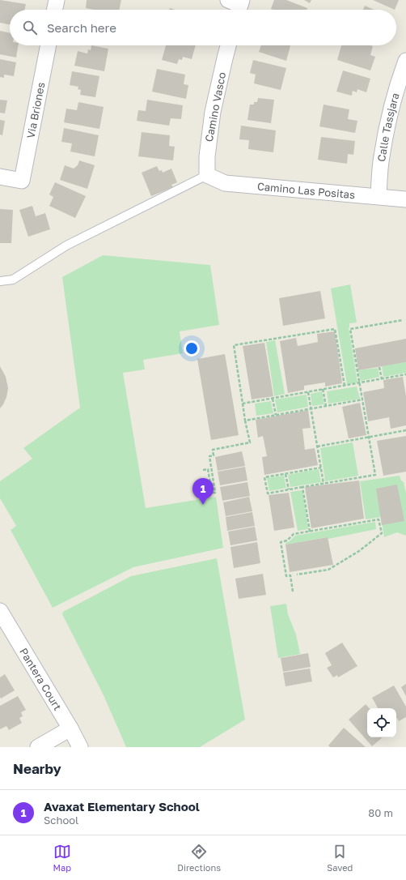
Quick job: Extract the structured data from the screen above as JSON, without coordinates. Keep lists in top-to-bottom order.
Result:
{
  "streets": {
    "street": [
      "Camino Vasco",
      "Via Briones",
      "Calle Tassjara",
      "Camino Las Positas",
      "Pantera Court"
    ]
  },
  "crossings": [
    ["Camino Vasco", "Camino Las Positas"],
    ["Calle Tassjara", "Camino Las Positas"]
  ],
  "page": {
    "search": "Search here",
    "pins": "1",
    "heading": "Nearby",
    "list": [
      {
        "mark": "1",
        "name": "Avaxat Elementary School",
        "note": "School",
        "value": "80 m"
      }
    ],
    "nav": ["Map", "Directions", "Saved"]
  }
}
